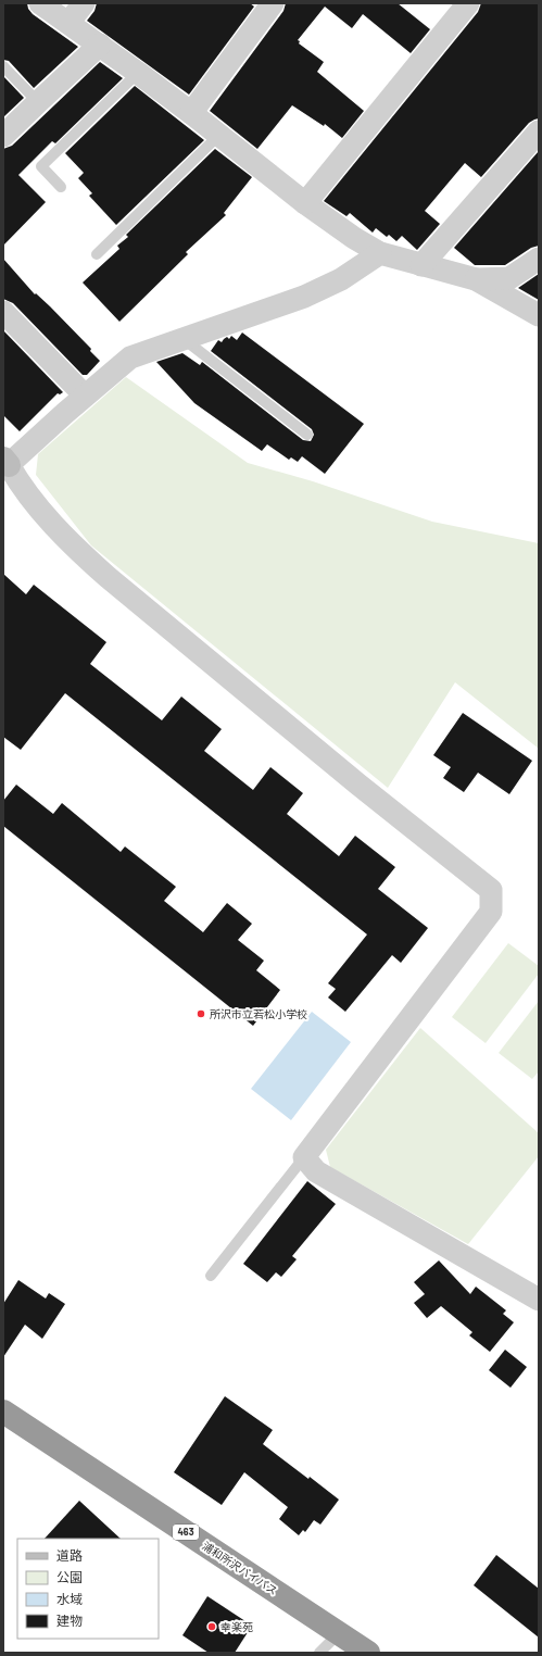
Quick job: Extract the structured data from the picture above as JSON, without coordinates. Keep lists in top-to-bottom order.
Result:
{
  "streets": {
    "highway": ["463", "浦和所沢バイパス"]
  },
  "places": ["所沢市立若松小学校", "幸楽苑"],
  "legend": [
    "道路",
    "公園",
    "水域",
    "建物"
  ]
}
